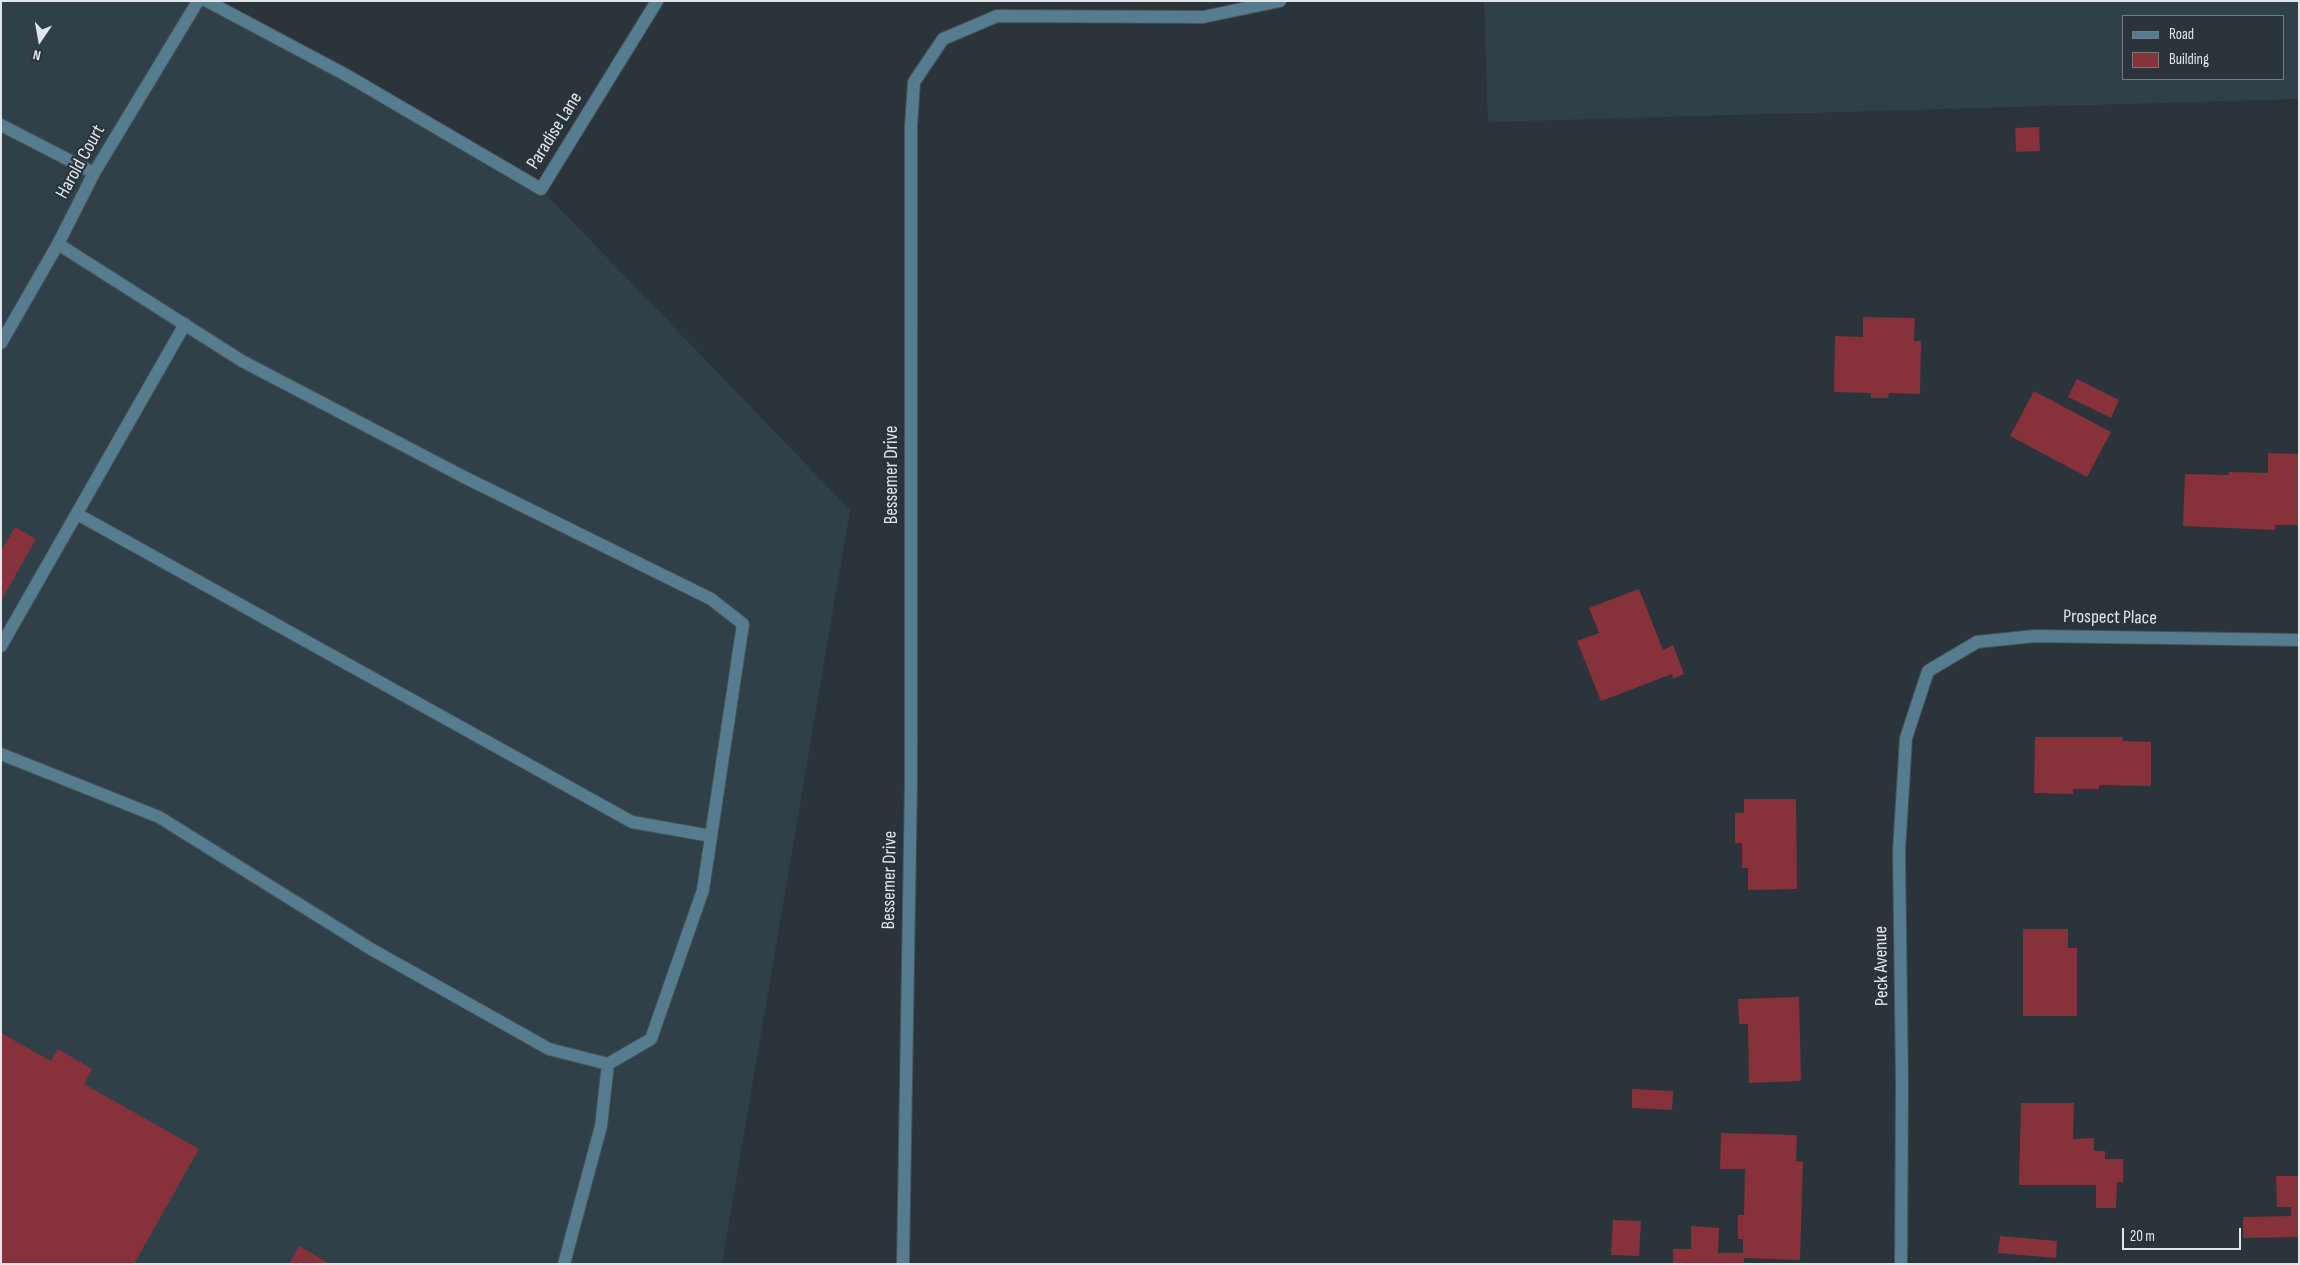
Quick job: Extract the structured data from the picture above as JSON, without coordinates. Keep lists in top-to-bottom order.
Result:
{
  "streets": {
    "street": [
      "Paradise Lane",
      "Harold Court",
      "Bessemer Drive",
      "Prospect Place",
      "Peck Avenue"
    ]
  },
  "crossings": [
    ["Prospect Place", "Peck Avenue"]
  ],
  "legend": ["Road", "Building"],
  "scale_bar": "20 m",
  "north": "bottom"
}
